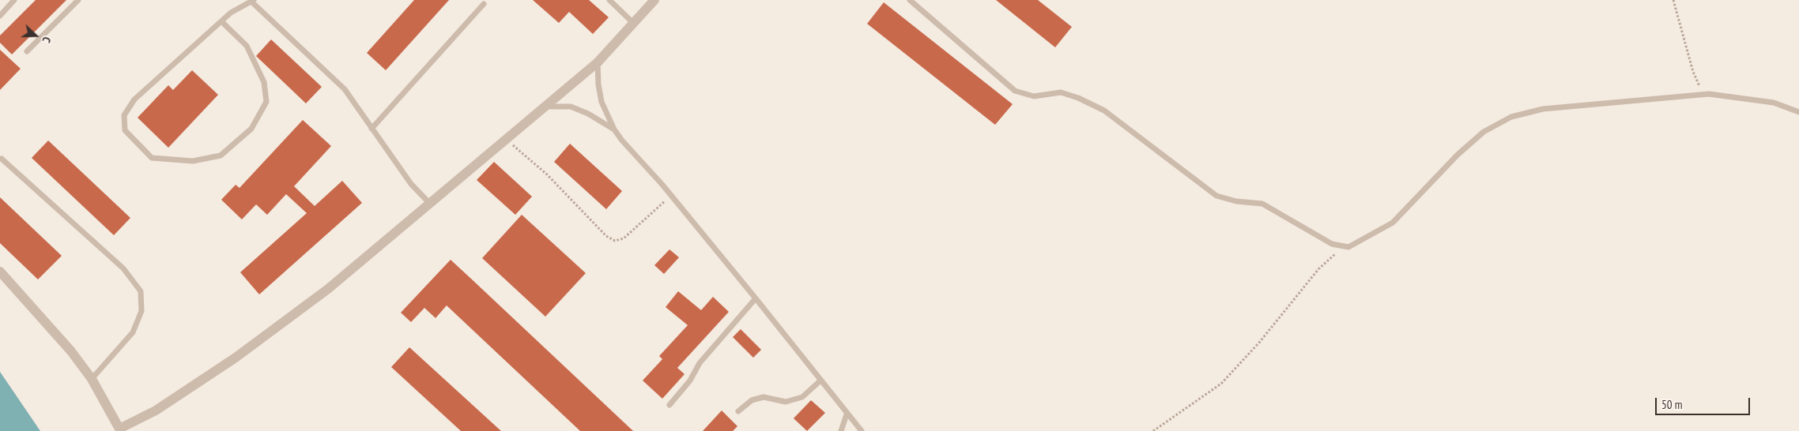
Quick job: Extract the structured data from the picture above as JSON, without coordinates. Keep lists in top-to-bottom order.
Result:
{
  "scale_bar": "50 m",
  "north": "right"
}
